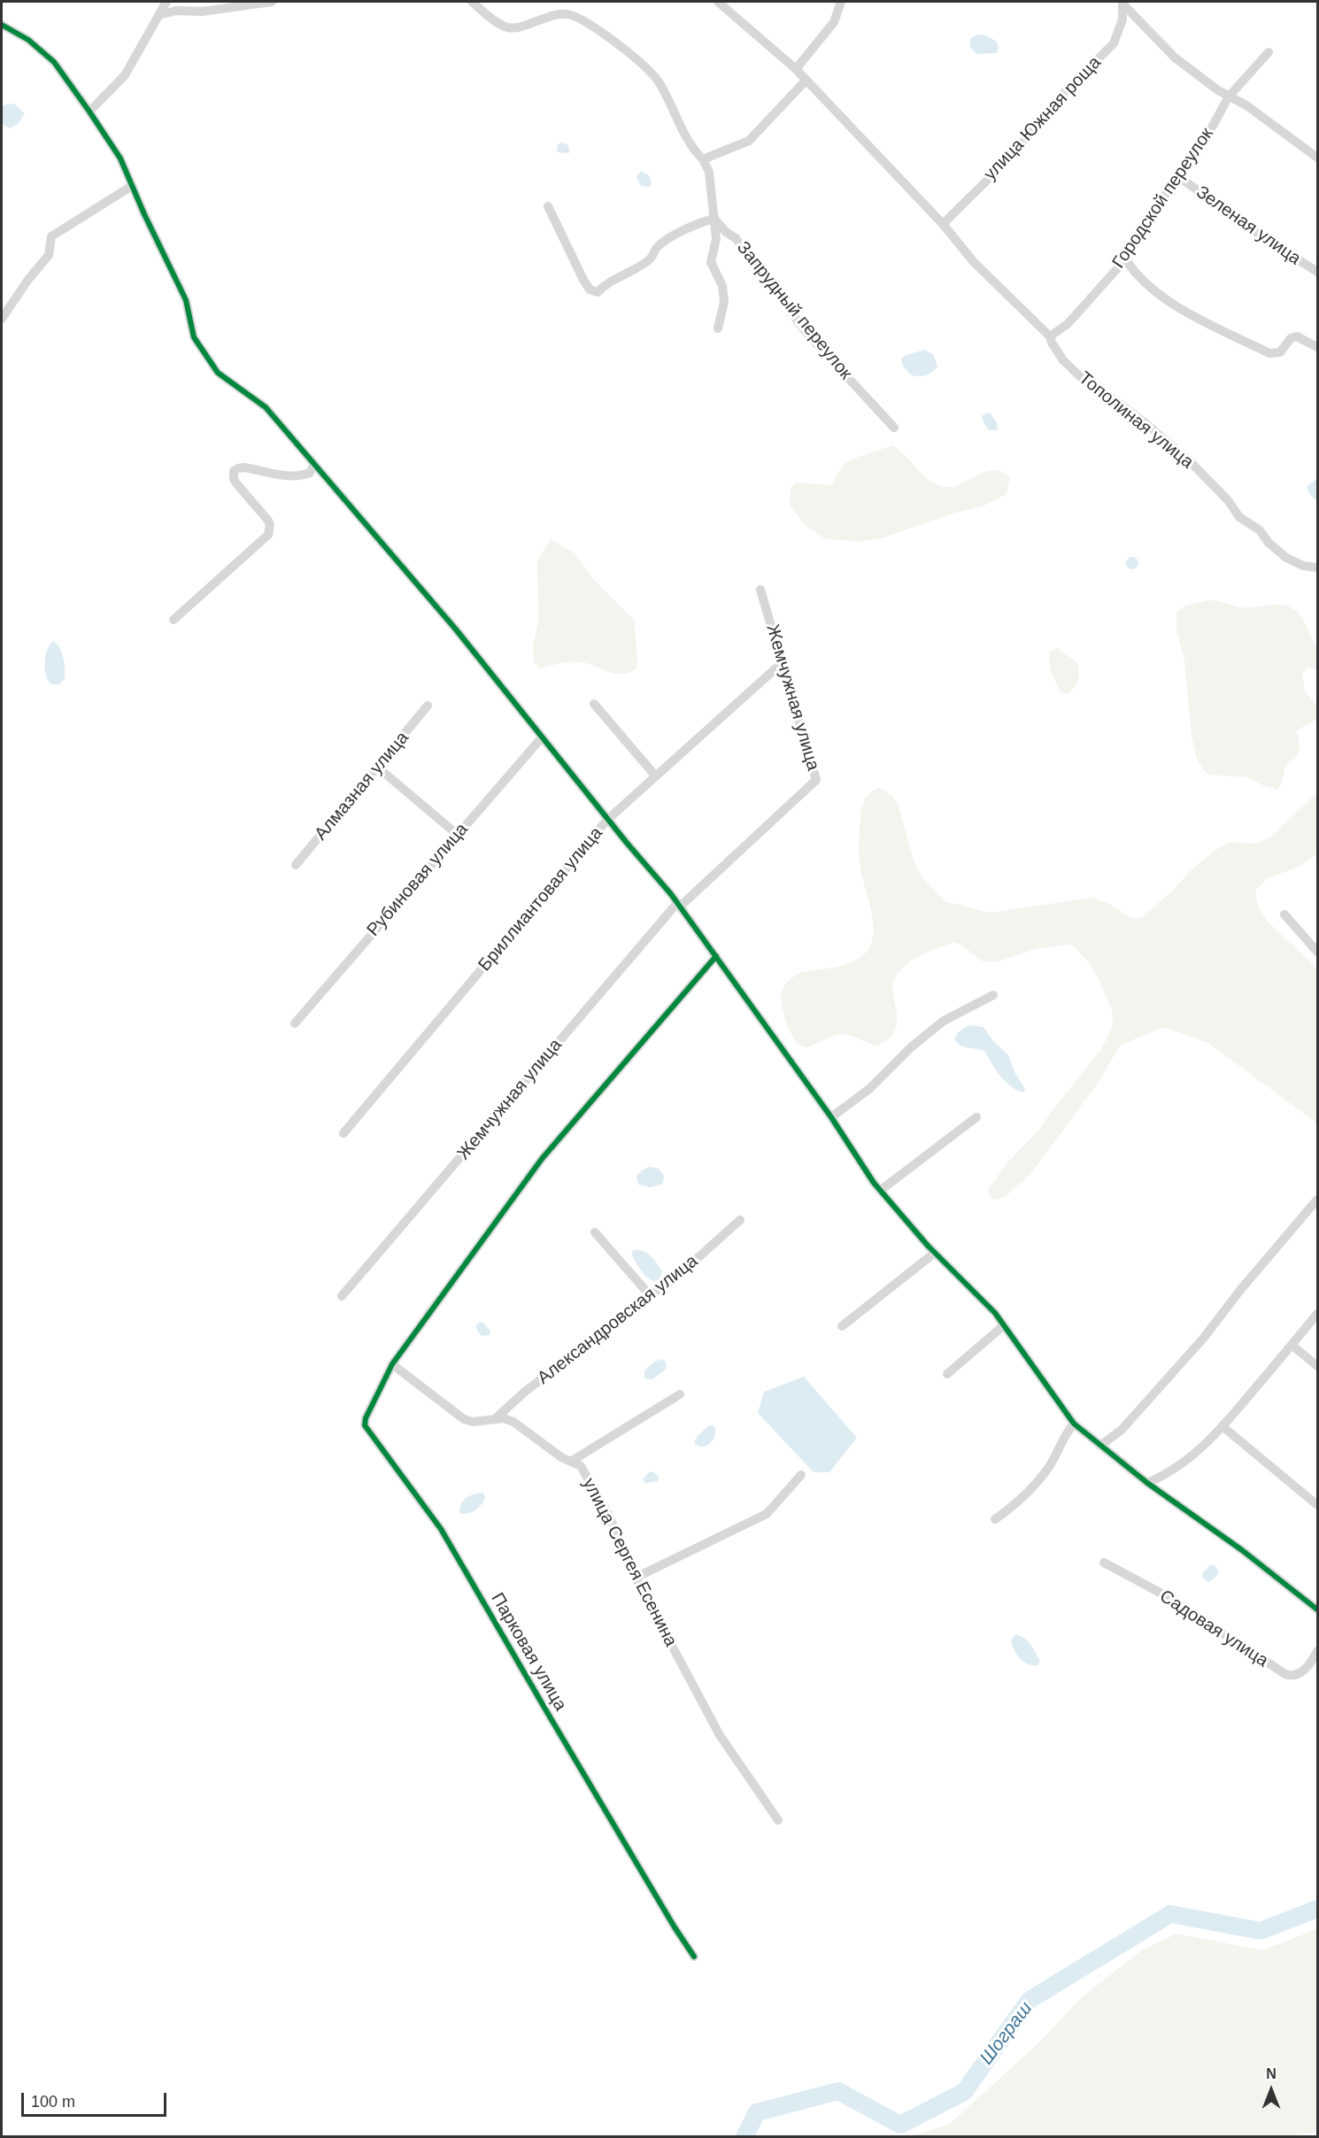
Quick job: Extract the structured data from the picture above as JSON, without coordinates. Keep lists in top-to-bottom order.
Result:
{
  "streets": {
    "street": [
      "улица Южная роща",
      "Городской переулок",
      "Зеленая улица",
      "Запрудный переулок",
      "Тополиная улица",
      "Жемчужная улица",
      "Алмазная улица",
      "Рубиновая улица",
      "Бриллиантовая улица",
      "Александровская улица",
      "улица Сергея Есенина",
      "Садовая улица",
      "Парковая улица"
    ]
  },
  "crossings": [
    ["улица Южная роща", "Тополиная улица"],
    ["Городской переулок", "Зеленая улица"],
    ["Городской переулок", "Тополиная улица"],
    ["Жемчужная улица", "Бриллиантовая улица"],
    ["Александровская улица", "улица Сергея Есенина"],
    ["улица Сергея Есенина", "Парковая улица"]
  ],
  "water": ["Шограш"],
  "scale_bar": "100 m",
  "north": "top"
}
